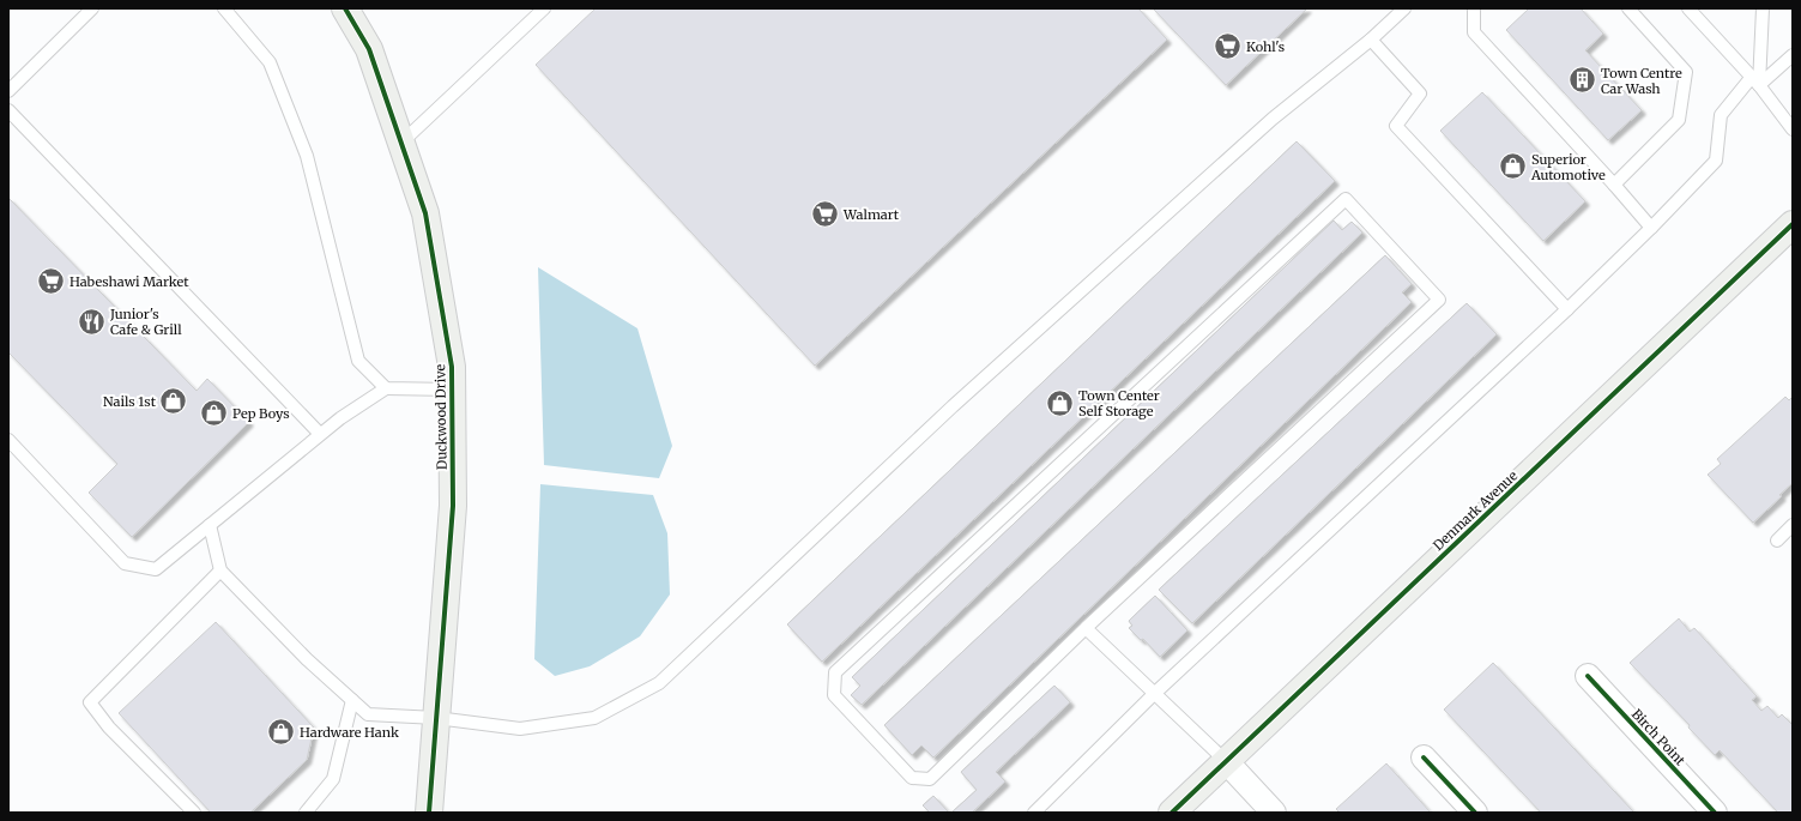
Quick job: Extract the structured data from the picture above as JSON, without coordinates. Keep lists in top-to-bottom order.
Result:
{
  "streets": {
    "street": ["Duckwood Drive", "Denmark Avenue", "Birch Point"]
  },
  "places": {
    "supermarket": ["Kohl's", "Walmart", "Habeshawi Market"],
    "building": ["Town Centre Car Wash"],
    "shop": [
      "Superior Automotive",
      "Nails 1st",
      "Town Center Self Storage",
      "Pep Boys",
      "Hardware Hank"
    ],
    "restaurant": ["Junior's Cafe & Grill"]
  }
}
